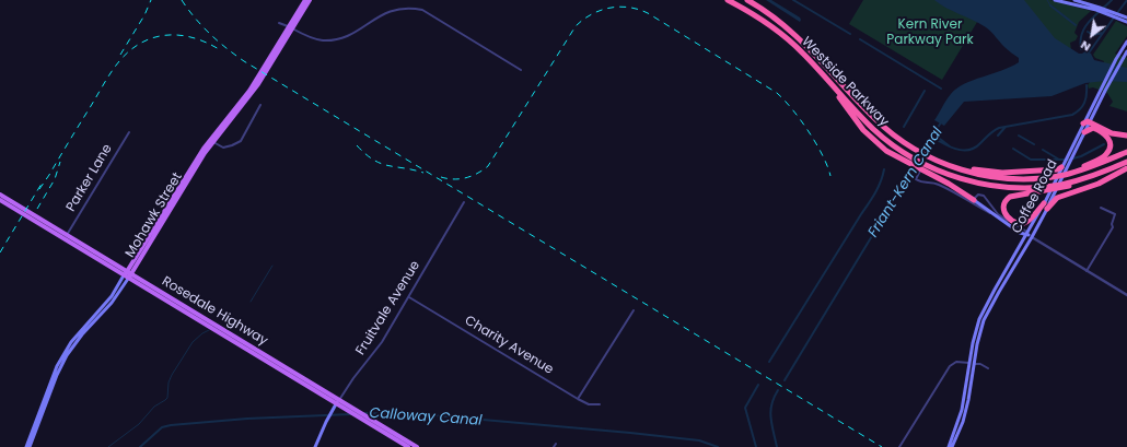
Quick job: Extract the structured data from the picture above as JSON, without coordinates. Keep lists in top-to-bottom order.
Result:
{
  "streets": {
    "highway": ["Westside Parkway"],
    "main road": [
      "Coffee Road",
      "Mohawk Street",
      "Fruitvale Avenue",
      "Rosedale Highway"
    ],
    "street": ["Parker Lane", "Charity Avenue"]
  },
  "crossings": [
    ["Parker Lane", "Rosedale Highway"],
    ["Mohawk Street", "Rosedale Highway"],
    ["Fruitvale Avenue", "Rosedale Highway"],
    ["Fruitvale Avenue", "Charity Avenue"]
  ],
  "water": ["Friant-Kern Canal", "Calloway Canal"],
  "parks": ["Kern River Parkway Park"],
  "north": "bottom left"
}
